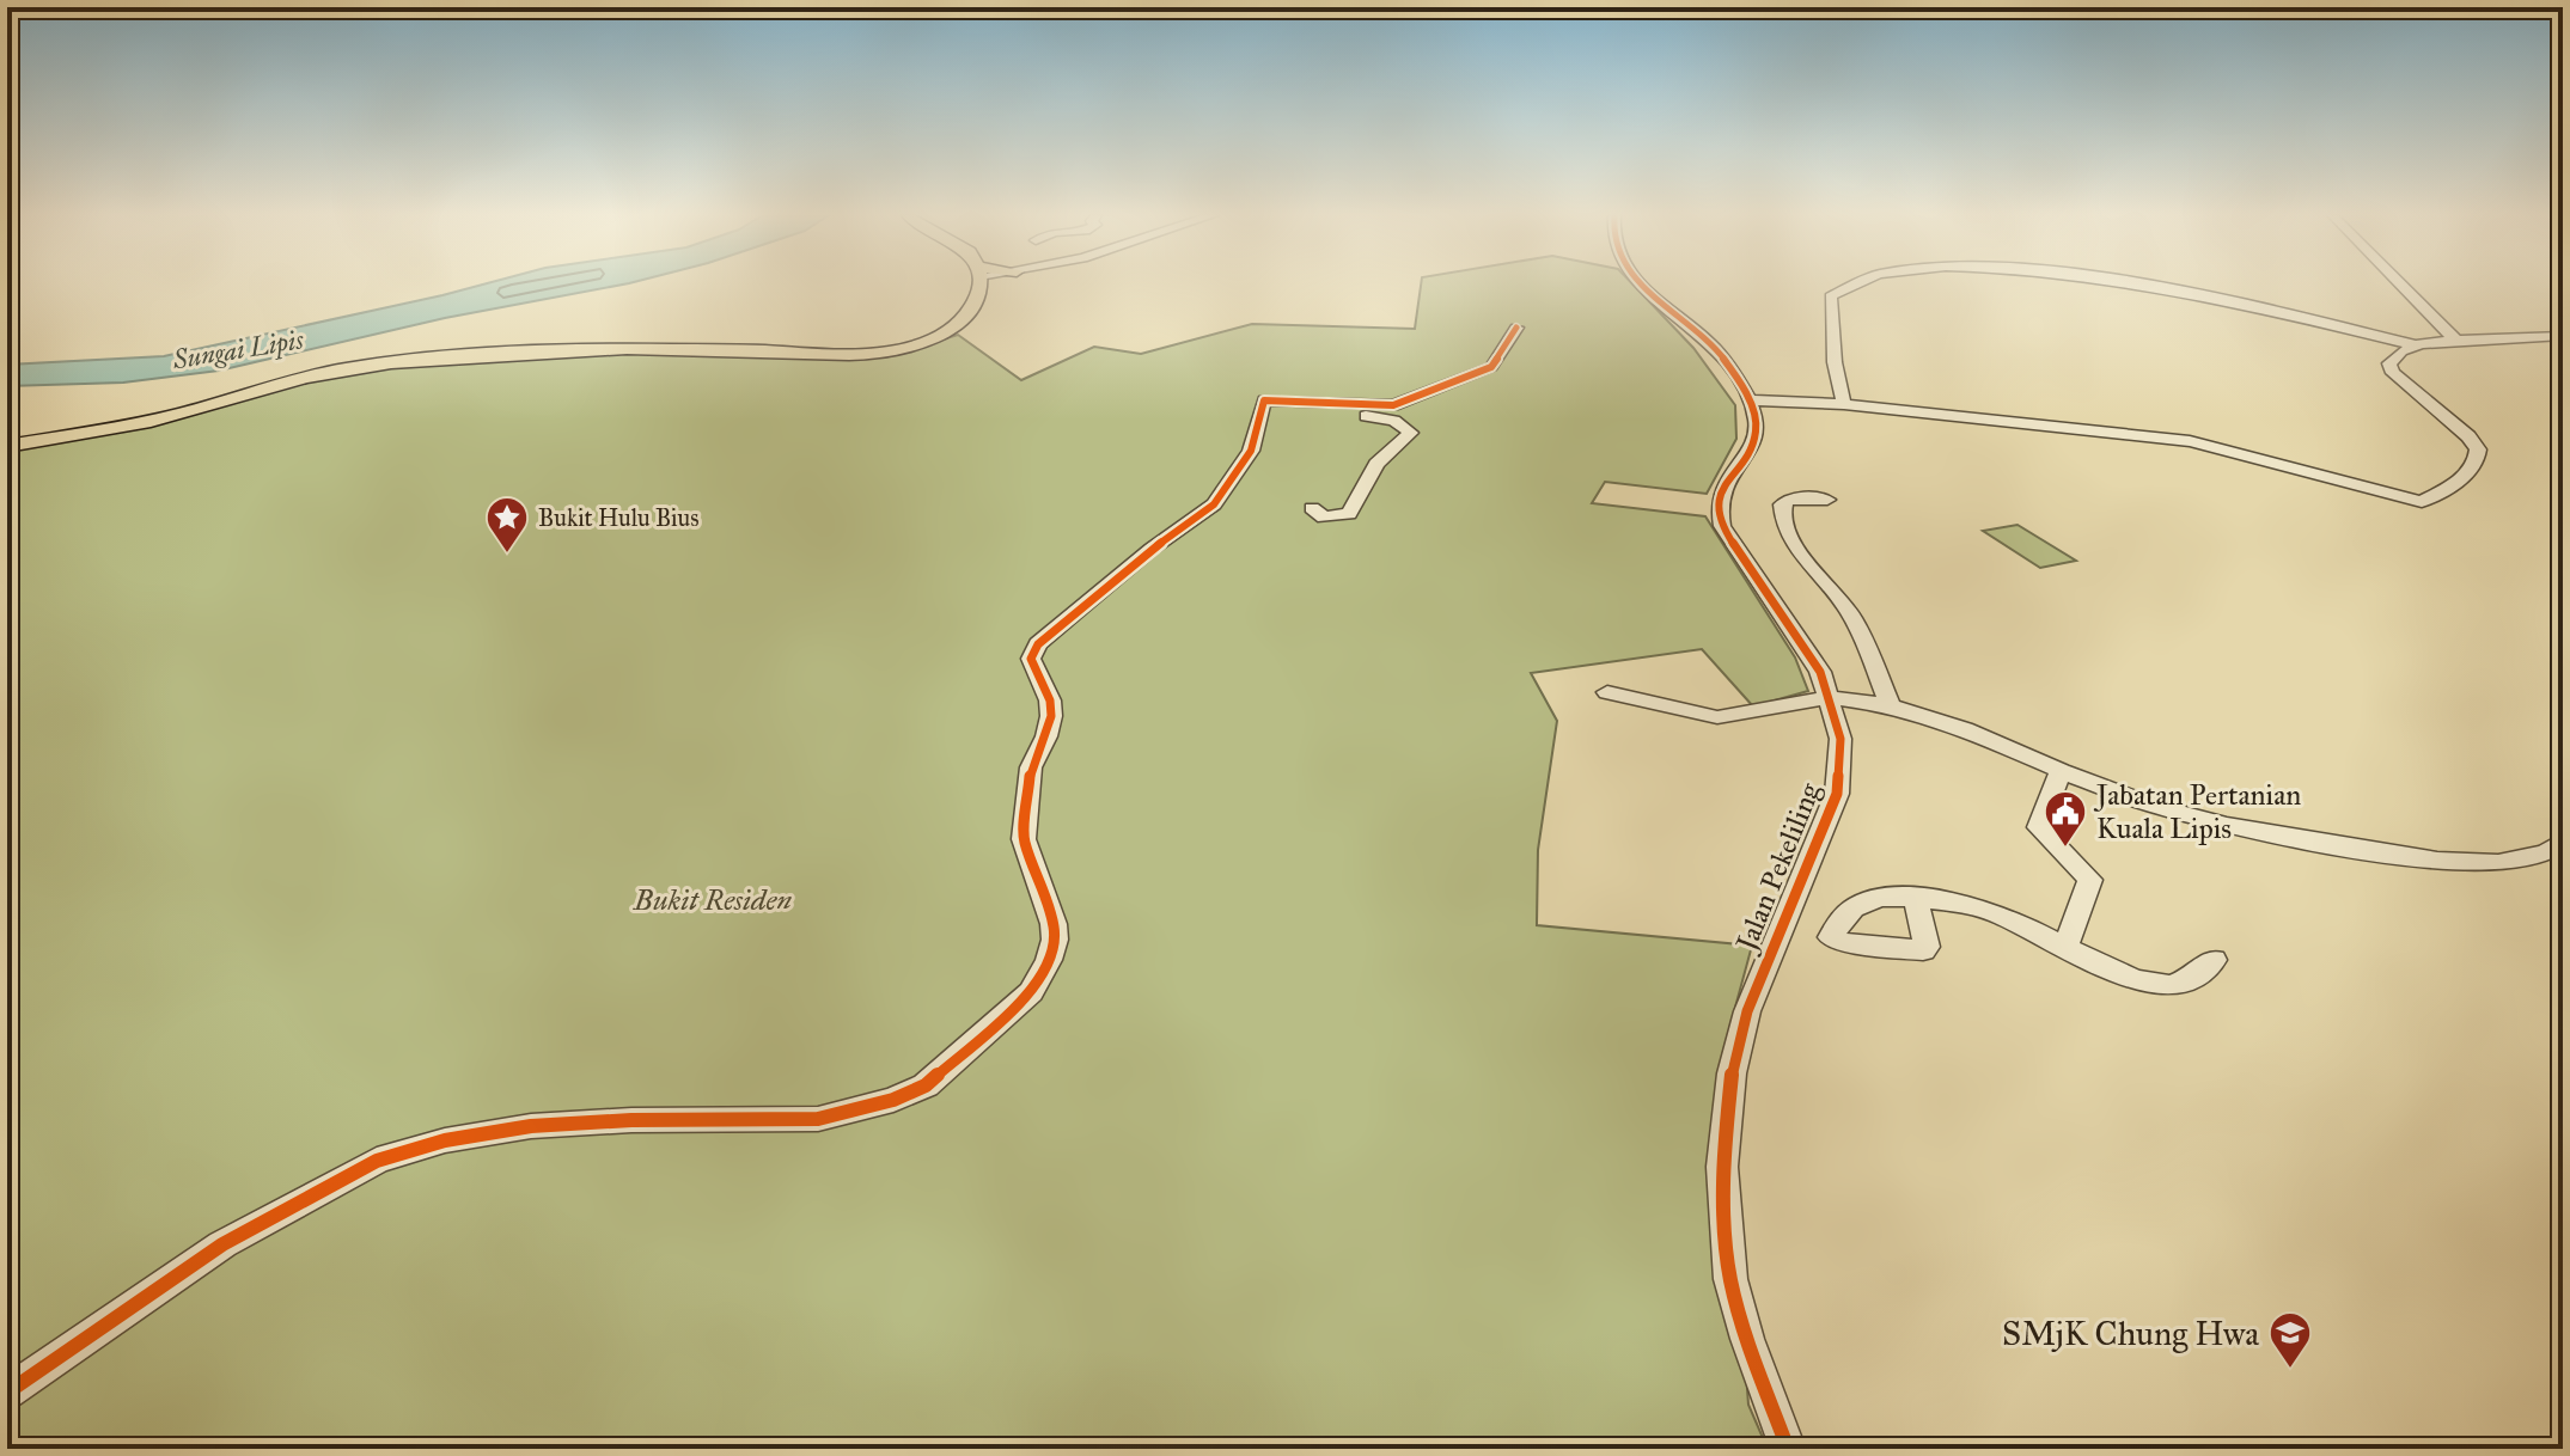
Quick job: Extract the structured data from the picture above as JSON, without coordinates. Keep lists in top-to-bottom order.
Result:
{
  "streets": {
    "street": ["Jalan Pekeliling"]
  },
  "water": ["Sungai Lipis"],
  "parks": ["Bukit Residen"],
  "places": {
    "place": ["Bukit Hulu Bius"],
    "public building": ["Jabatan Pertanian Kuala Lipis"],
    "school or university": ["SMjK Chung Hwa"]
  }
}
